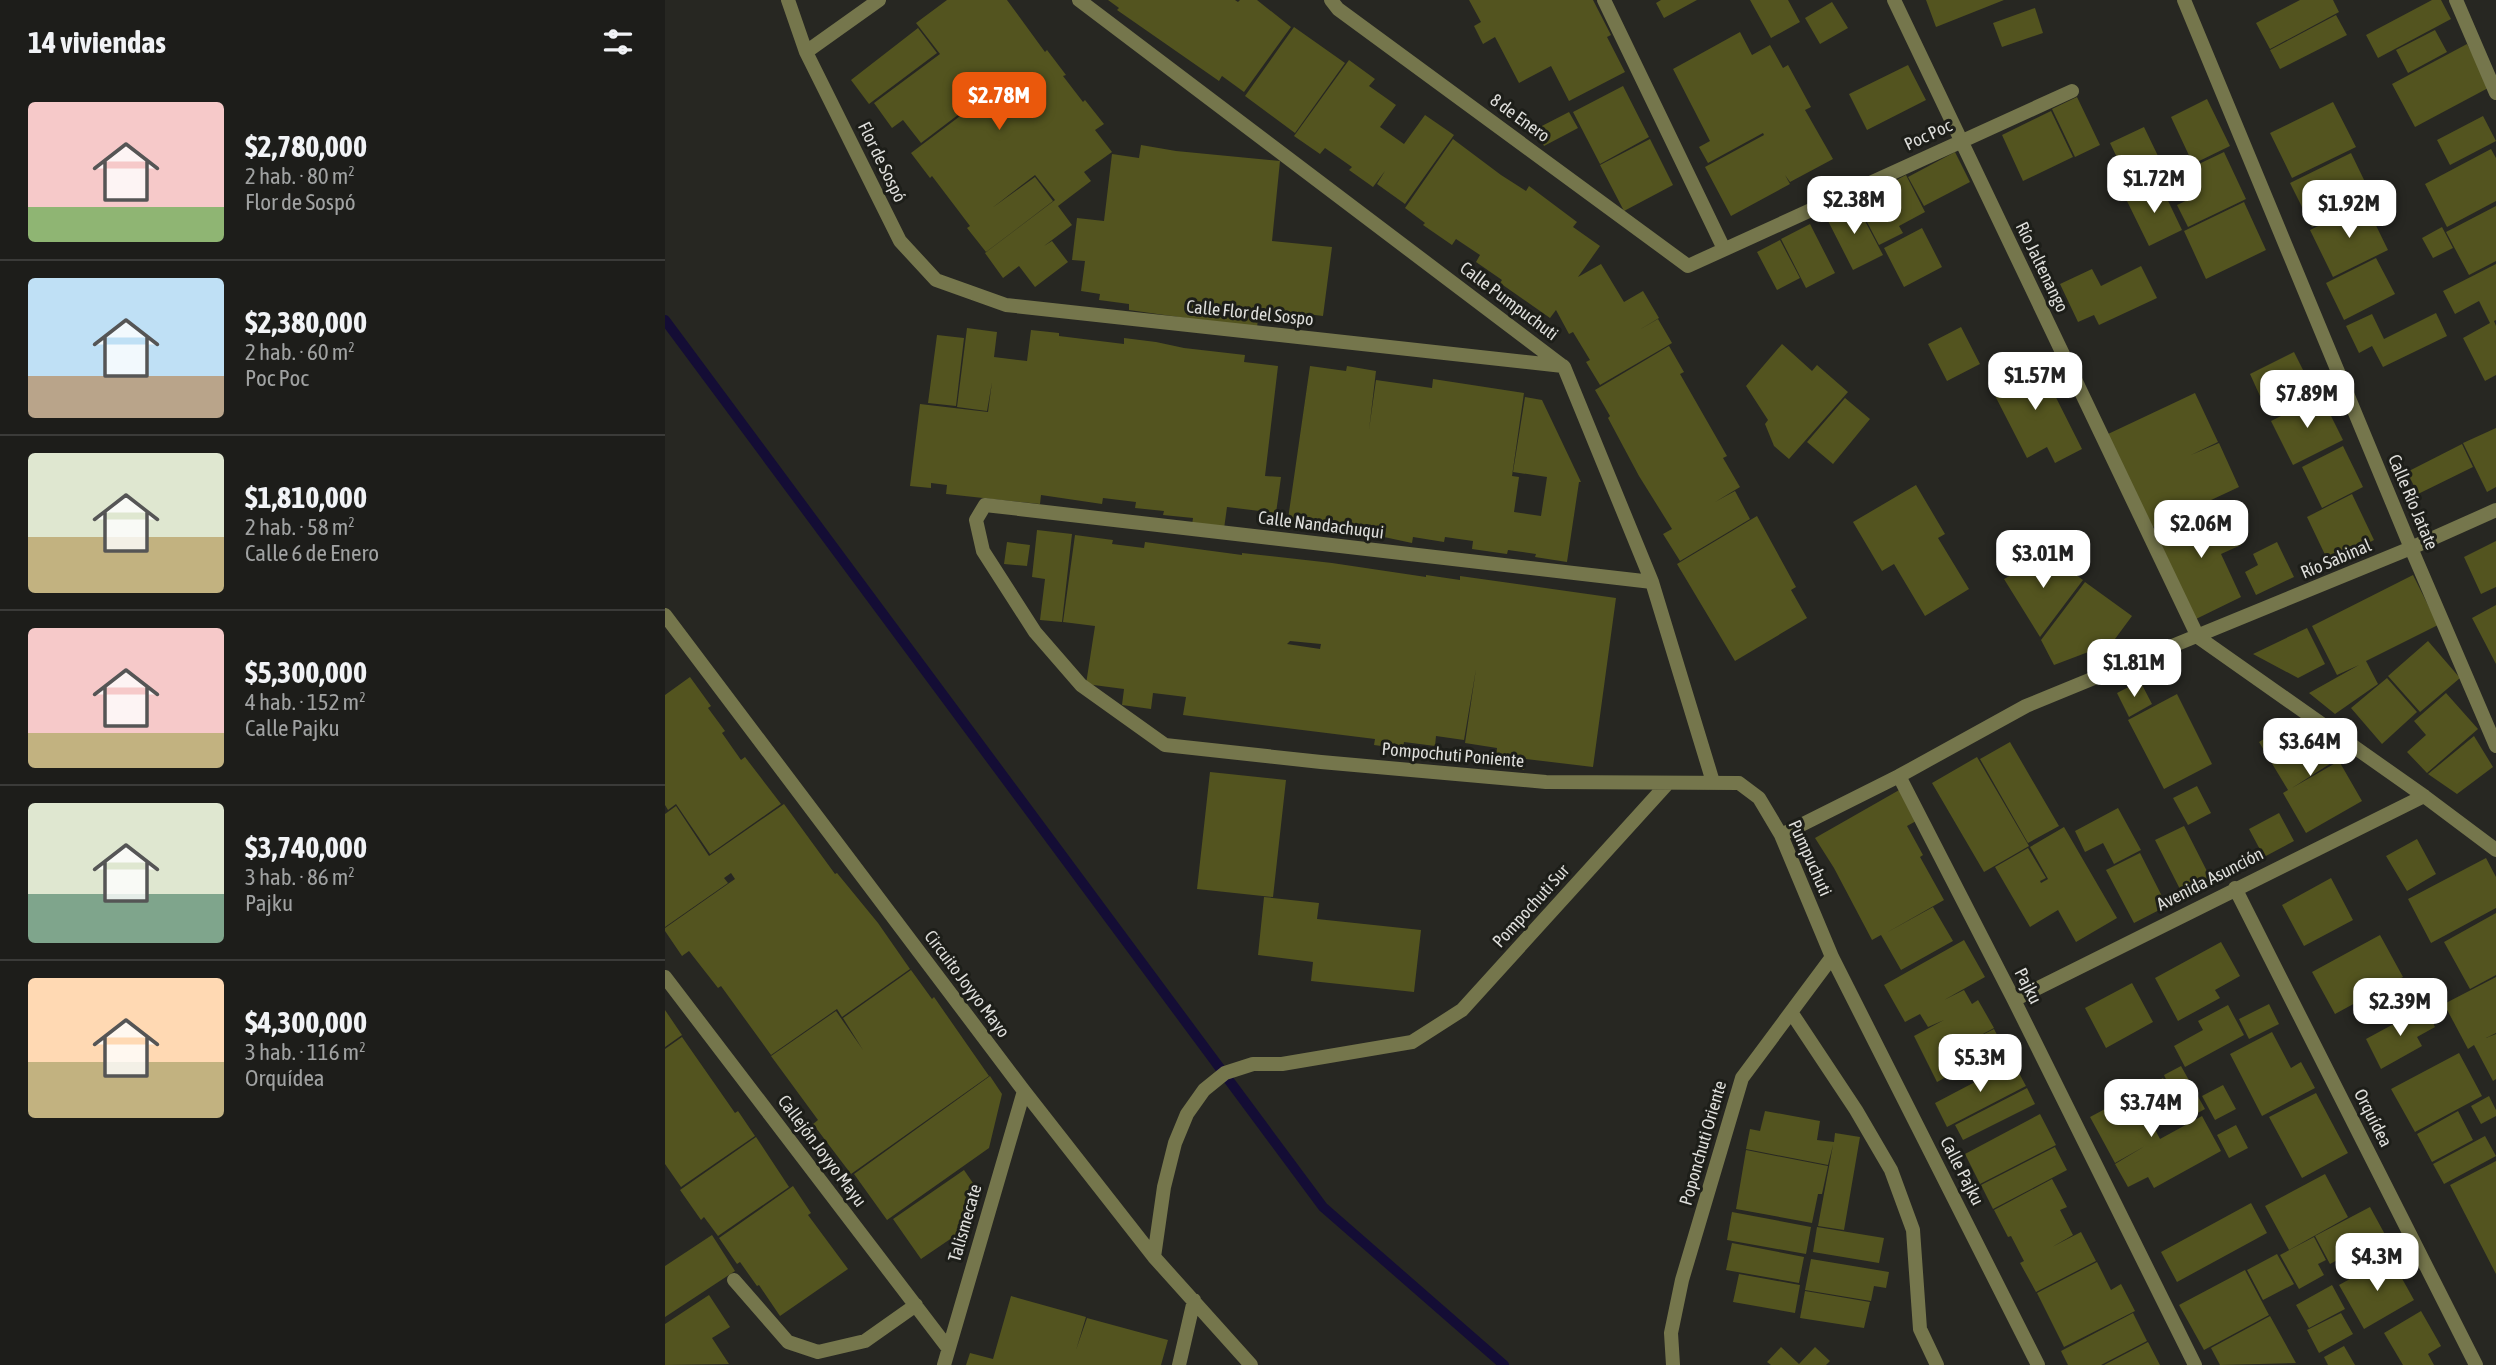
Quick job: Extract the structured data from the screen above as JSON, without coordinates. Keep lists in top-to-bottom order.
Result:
{
  "streets": {
    "street": [
      "8 de Enero",
      "Poc Poc",
      "Flor de Sospó",
      "Río Jaltenango",
      "Calle Pumpuchuti",
      "Calle Flor del Sospo",
      "Calle Río Jatate",
      "Calle Nandachuqui",
      "Río Sabinal",
      "Pompochuti Poniente",
      "Pumpuchuti",
      "Avenida Asunción",
      "Pompochuti Sur",
      "Circuito Joyyo Mayo",
      "Pajku",
      "Orquídea",
      "Poponchuti Oriente",
      "Callejón Joyyo Mayu",
      "Calle Pajku",
      "Talismecate"
    ]
  },
  "crossings": [
    ["8 de Enero", "Poc Poc"],
    ["Poc Poc", "Río Jaltenango"],
    ["Flor de Sospó", "Calle Flor del Sospo"],
    ["Río Jaltenango", "Río Sabinal"],
    ["Calle Pumpuchuti", "Calle Flor del Sospo"],
    ["Calle Pumpuchuti", "Calle Nandachuqui"],
    ["Calle Pumpuchuti", "Pompochuti Poniente"],
    ["Calle Río Jatate", "Río Sabinal"],
    ["Calle Nandachuqui", "Pompochuti Poniente"],
    ["Río Sabinal", "Pumpuchuti"],
    ["Río Sabinal", "Pajku"],
    ["Pompochuti Poniente", "Pumpuchuti"],
    ["Pompochuti Poniente", "Pompochuti Sur"],
    ["Pumpuchuti", "Poponchuti Oriente"],
    ["Pumpuchuti", "Calle Pajku"],
    ["Avenida Asunción", "Pajku"],
    ["Avenida Asunción", "Orquídea"],
    ["Pompochuti Sur", "Circuito Joyyo Mayo"],
    ["Circuito Joyyo Mayo", "Talismecate"],
    ["Poponchuti Oriente", "Calle Pajku"],
    ["Callejón Joyyo Mayu", "Talismecate"]
  ],
  "page": {
    "heading": "14 viviendas",
    "price": [
      "$2.78M",
      "$1.72M",
      "$2.38M",
      "$1.92M",
      "$1.57M",
      "$7.89M",
      "$2.06M",
      "$3.01M",
      "$1.81M",
      "$3.64M",
      "$2.39M",
      "$5.3M",
      "$3.74M",
      "$4.3M"
    ],
    "list": [
      {
        "name": "$2,780,000",
        "note": "2 hab. · 80 m² · Flor de Sospó"
      },
      {
        "name": "$2,380,000",
        "note": "2 hab. · 60 m² · Poc Poc"
      },
      {
        "name": "$1,810,000",
        "note": "2 hab. · 58 m² · Calle 6 de Enero"
      },
      {
        "name": "$5,300,000",
        "note": "4 hab. · 152 m² · Calle Pajku"
      },
      {
        "name": "$3,740,000",
        "note": "3 hab. · 86 m² · Pajku"
      },
      {
        "name": "$4,300,000",
        "note": "3 hab. · 116 m² · Orquídea"
      }
    ]
  }
}
